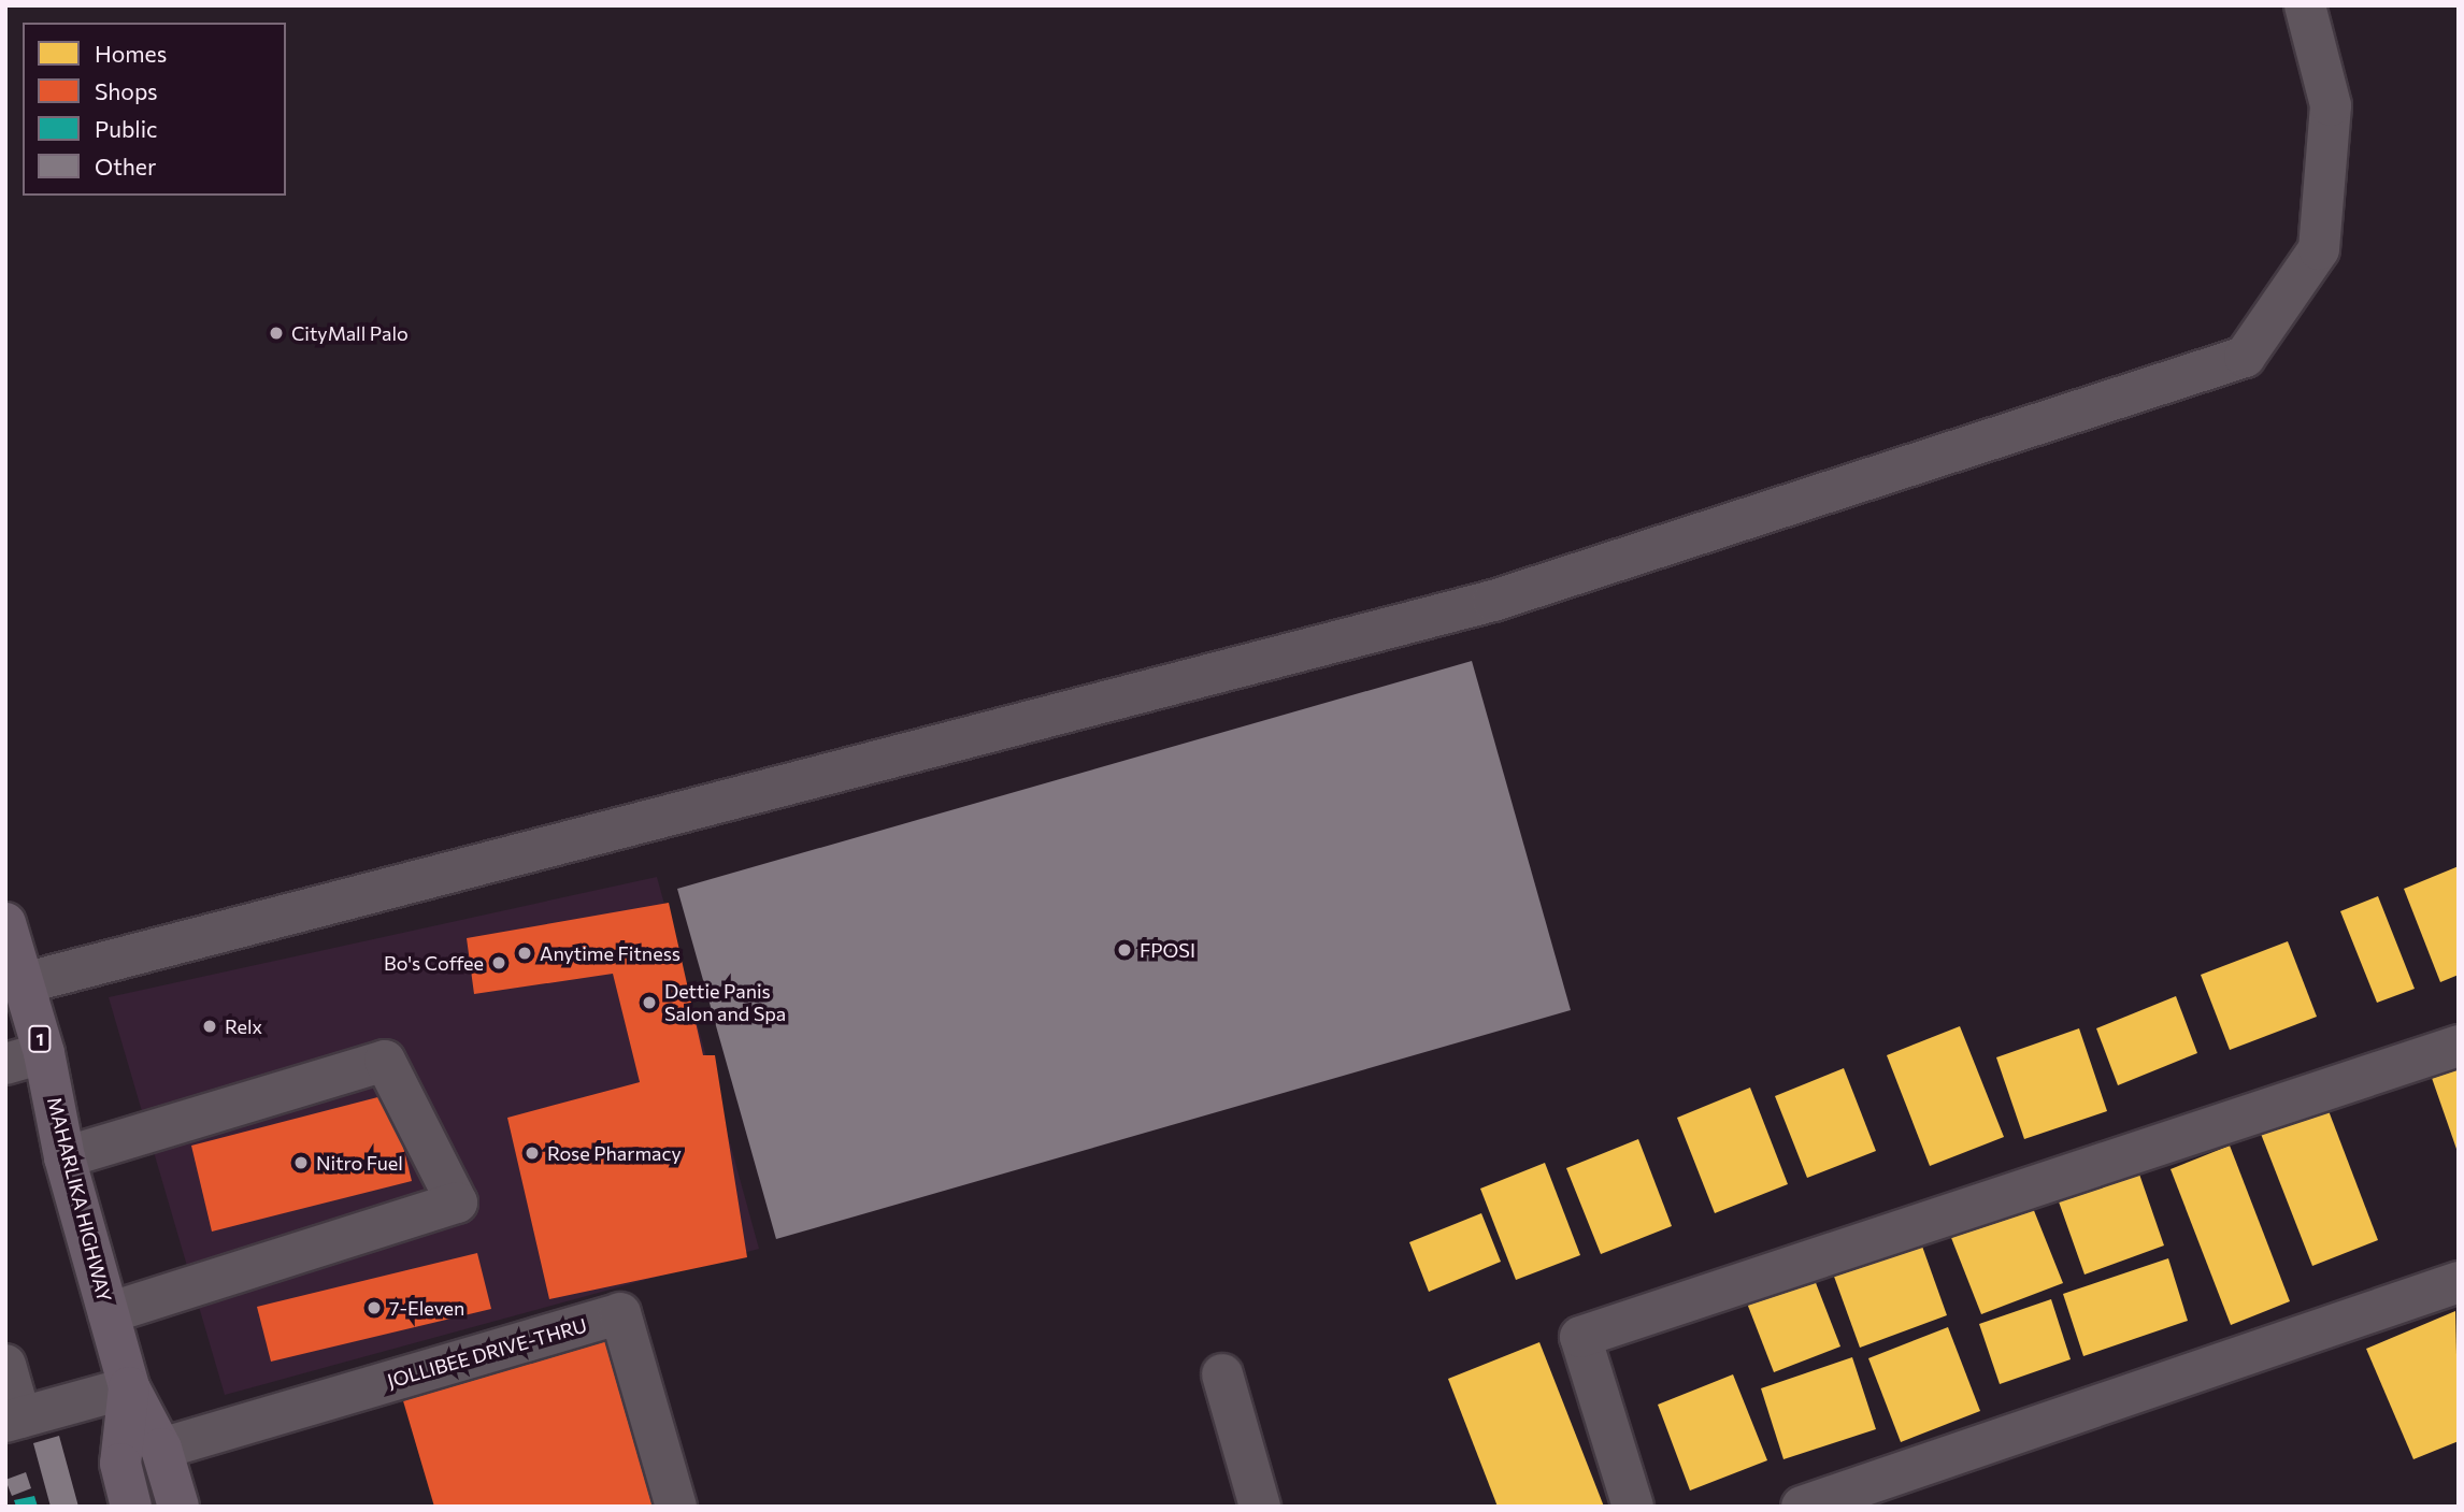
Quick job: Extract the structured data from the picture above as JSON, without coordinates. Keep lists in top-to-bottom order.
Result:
{
  "streets": {
    "highway": ["1", "MAHARLIKA HIGHWAY"],
    "street": ["JOLLIBEE DRIVE-THRU"]
  },
  "crossings": [
    ["MAHARLIKA HIGHWAY", "JOLLIBEE DRIVE-THRU"]
  ],
  "places": [
    "CityMall Palo",
    "FPOSI",
    "Anytime Fitness",
    "Bo's Coffee",
    "Dettie Panis Salon and Spa",
    "Relx",
    "Rose Pharmacy",
    "Nitro Fuel",
    "7-Eleven"
  ],
  "legend": [
    "Homes",
    "Shops",
    "Public",
    "Other"
  ]
}
